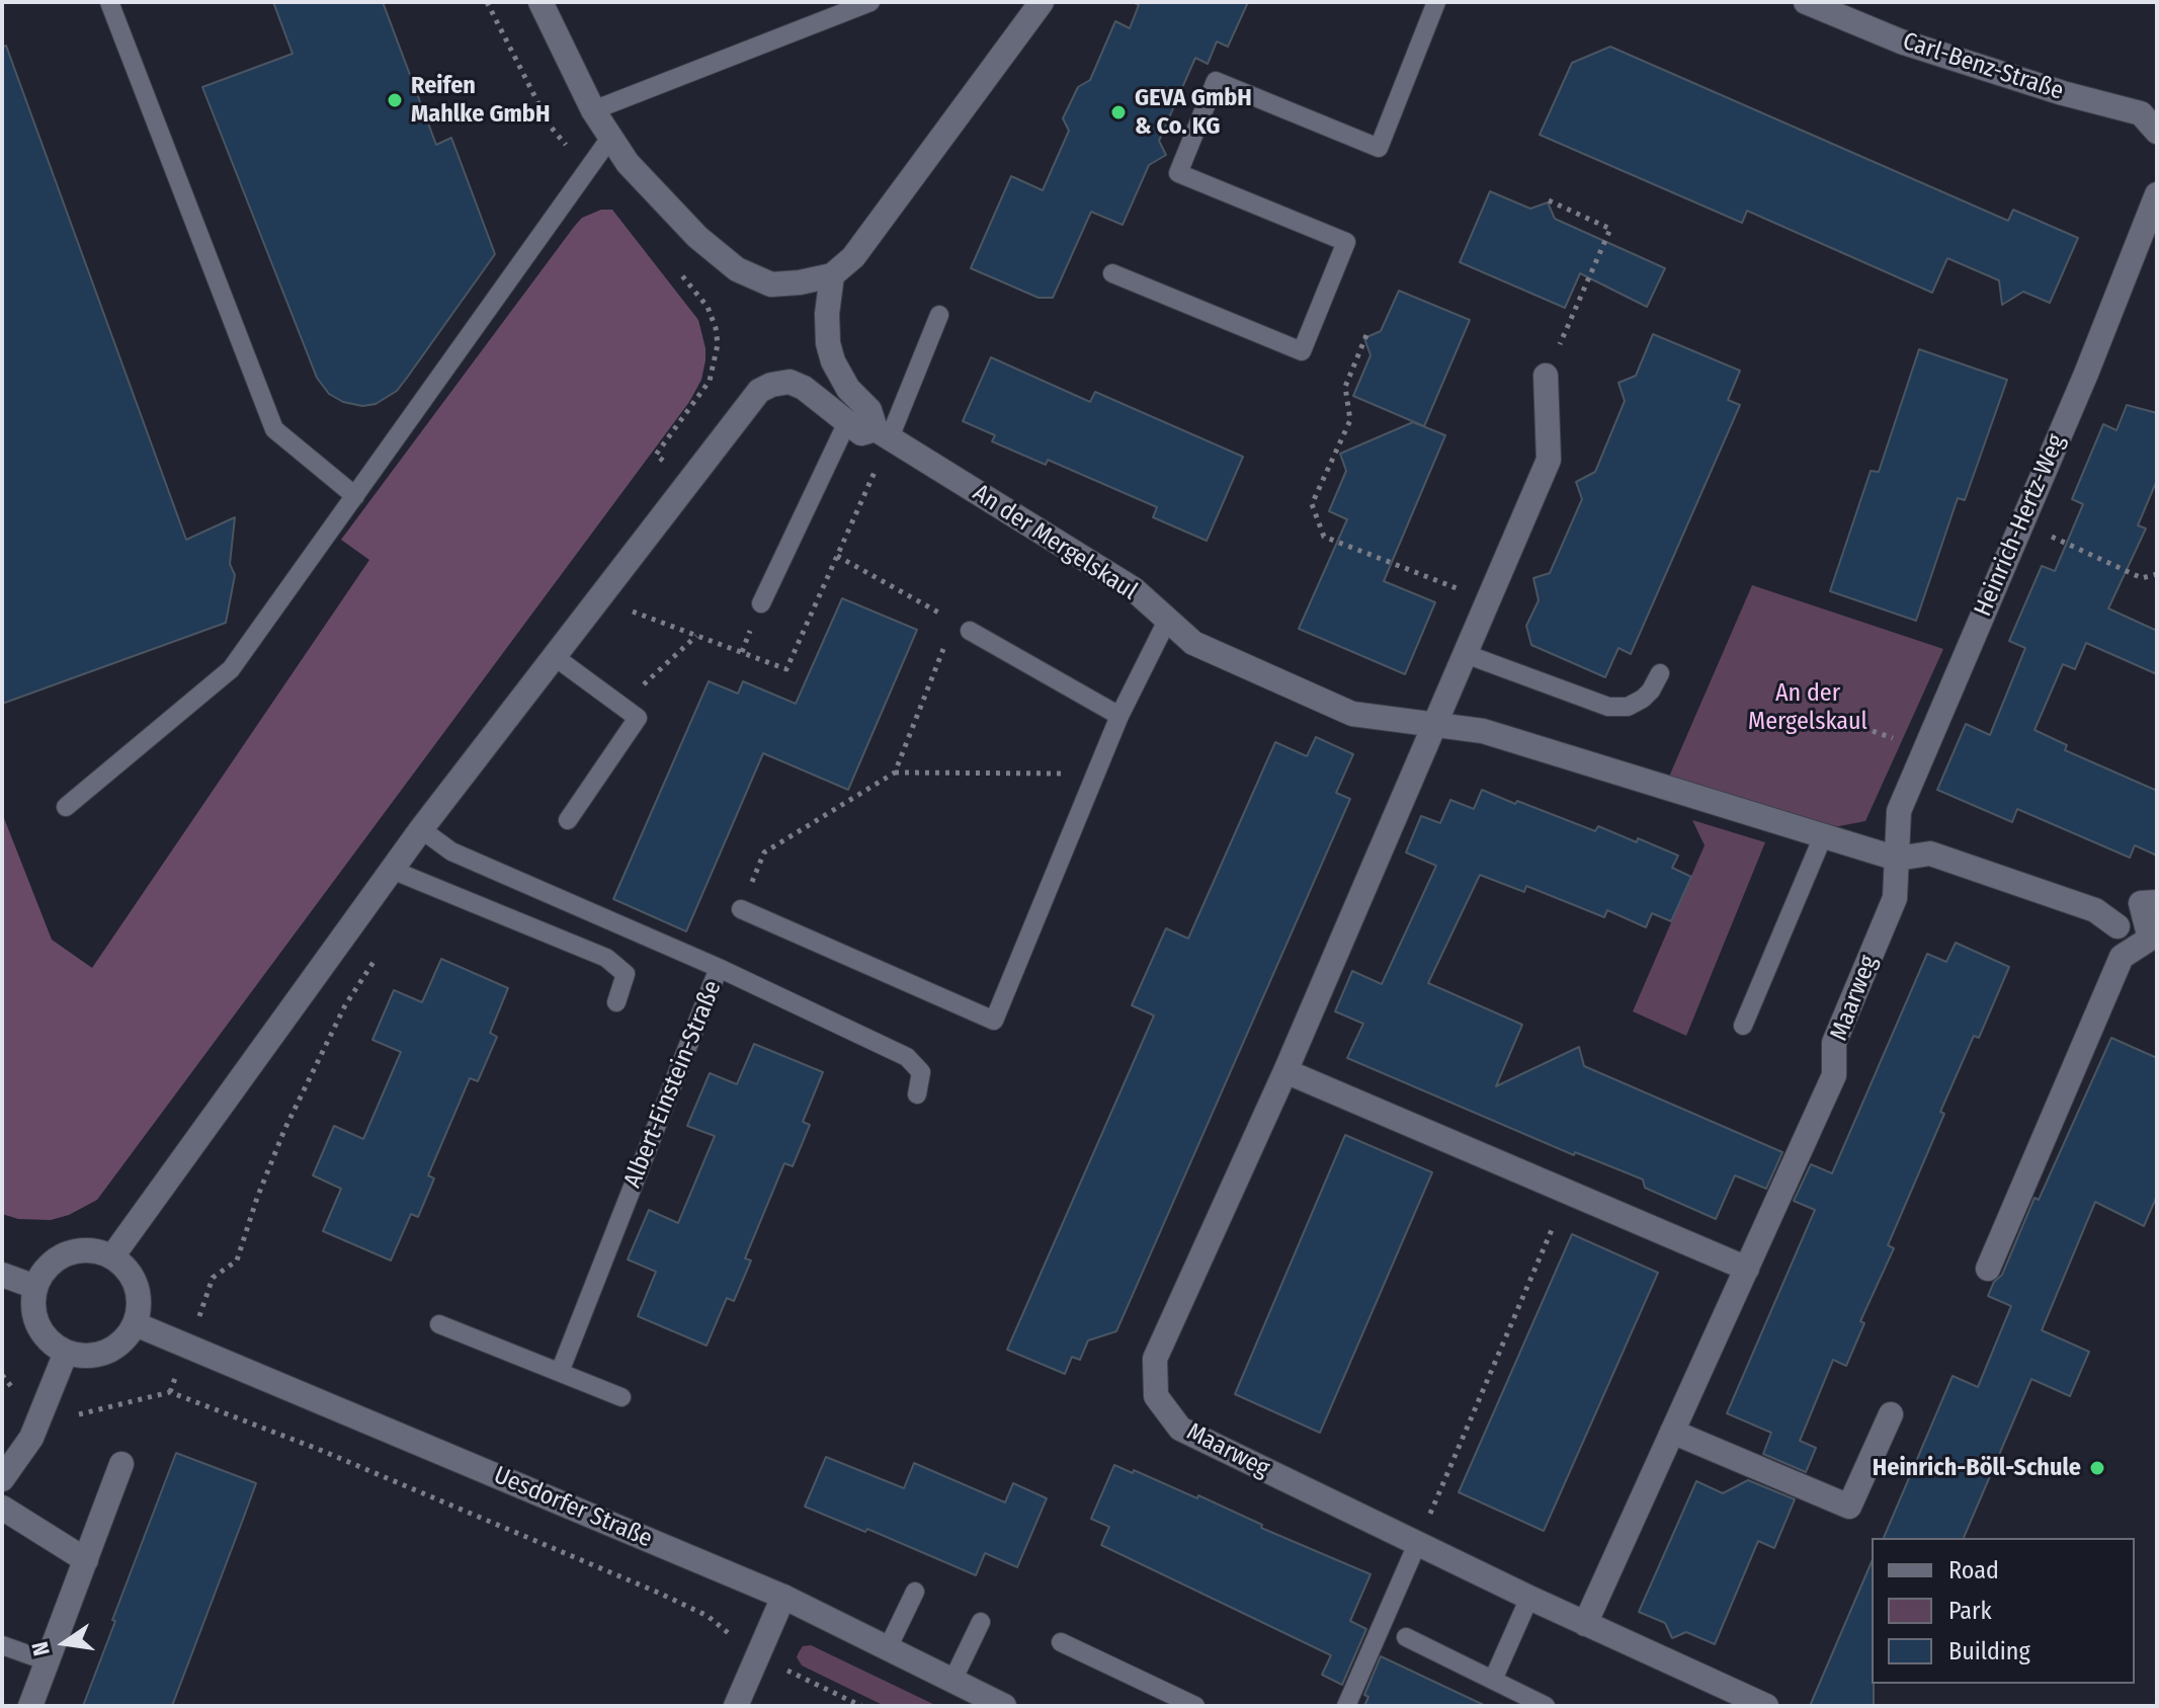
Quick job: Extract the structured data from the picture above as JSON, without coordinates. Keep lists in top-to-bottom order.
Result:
{
  "streets": {
    "street": [
      "Carl-Benz-Straße",
      "Heinrich-Hertz-Weg",
      "An der Mergelskaul",
      "Maarweg",
      "Uesdorfer Straße"
    ],
    "lane": ["Albert-Einstein-Straße"]
  },
  "crossings": [
    ["Heinrich-Hertz-Weg", "An der Mergelskaul"],
    ["Heinrich-Hertz-Weg", "Maarweg"],
    ["An der Mergelskaul", "Maarweg"]
  ],
  "parks": ["An der Mergelskaul"],
  "places": ["Reifen Mahlke GmbH", "GEVA GmbH & Co. KG", "Heinrich-Böll-Schule"],
  "legend": ["Road", "Park", "Building"],
  "north": "left"
}
